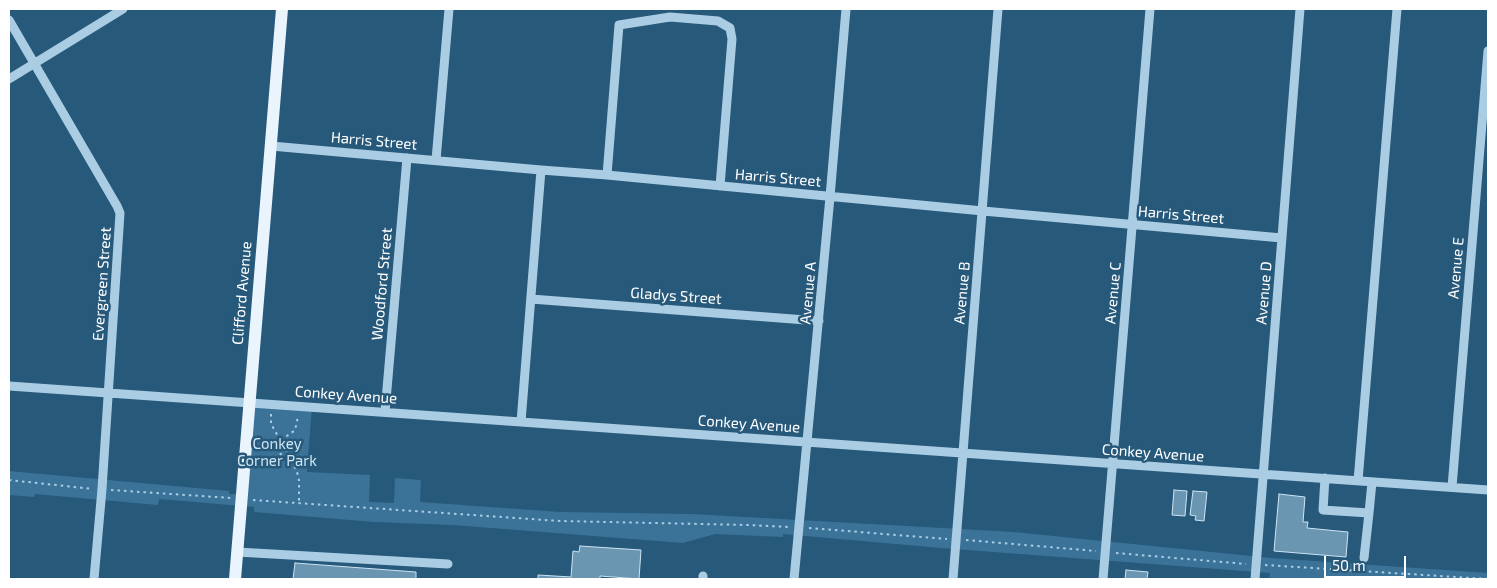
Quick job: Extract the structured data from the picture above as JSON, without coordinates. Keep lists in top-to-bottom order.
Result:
{
  "streets": {
    "main road": ["Clifford Avenue"],
    "street": [
      "Harris Street",
      "Avenue E",
      "Evergreen Street",
      "Woodford Street",
      "Avenue A",
      "Avenue B",
      "Avenue C",
      "Avenue D",
      "Gladys Street",
      "Conkey Avenue"
    ]
  },
  "crossings": [
    ["Harris Street", "Woodford Street"],
    ["Harris Street", "Clifford Avenue"],
    ["Harris Street", "Avenue A"],
    ["Harris Street", "Avenue B"],
    ["Harris Street", "Avenue C"],
    ["Harris Street", "Avenue D"],
    ["Avenue E", "Conkey Avenue"],
    ["Evergreen Street", "Conkey Avenue"],
    ["Woodford Street", "Conkey Avenue"],
    ["Clifford Avenue", "Conkey Avenue"],
    ["Avenue A", "Gladys Street"],
    ["Avenue A", "Conkey Avenue"],
    ["Avenue B", "Conkey Avenue"],
    ["Avenue C", "Conkey Avenue"],
    ["Avenue D", "Conkey Avenue"]
  ],
  "parks": ["Conkey Corner Park"],
  "scale_bar": "50 m"
}
